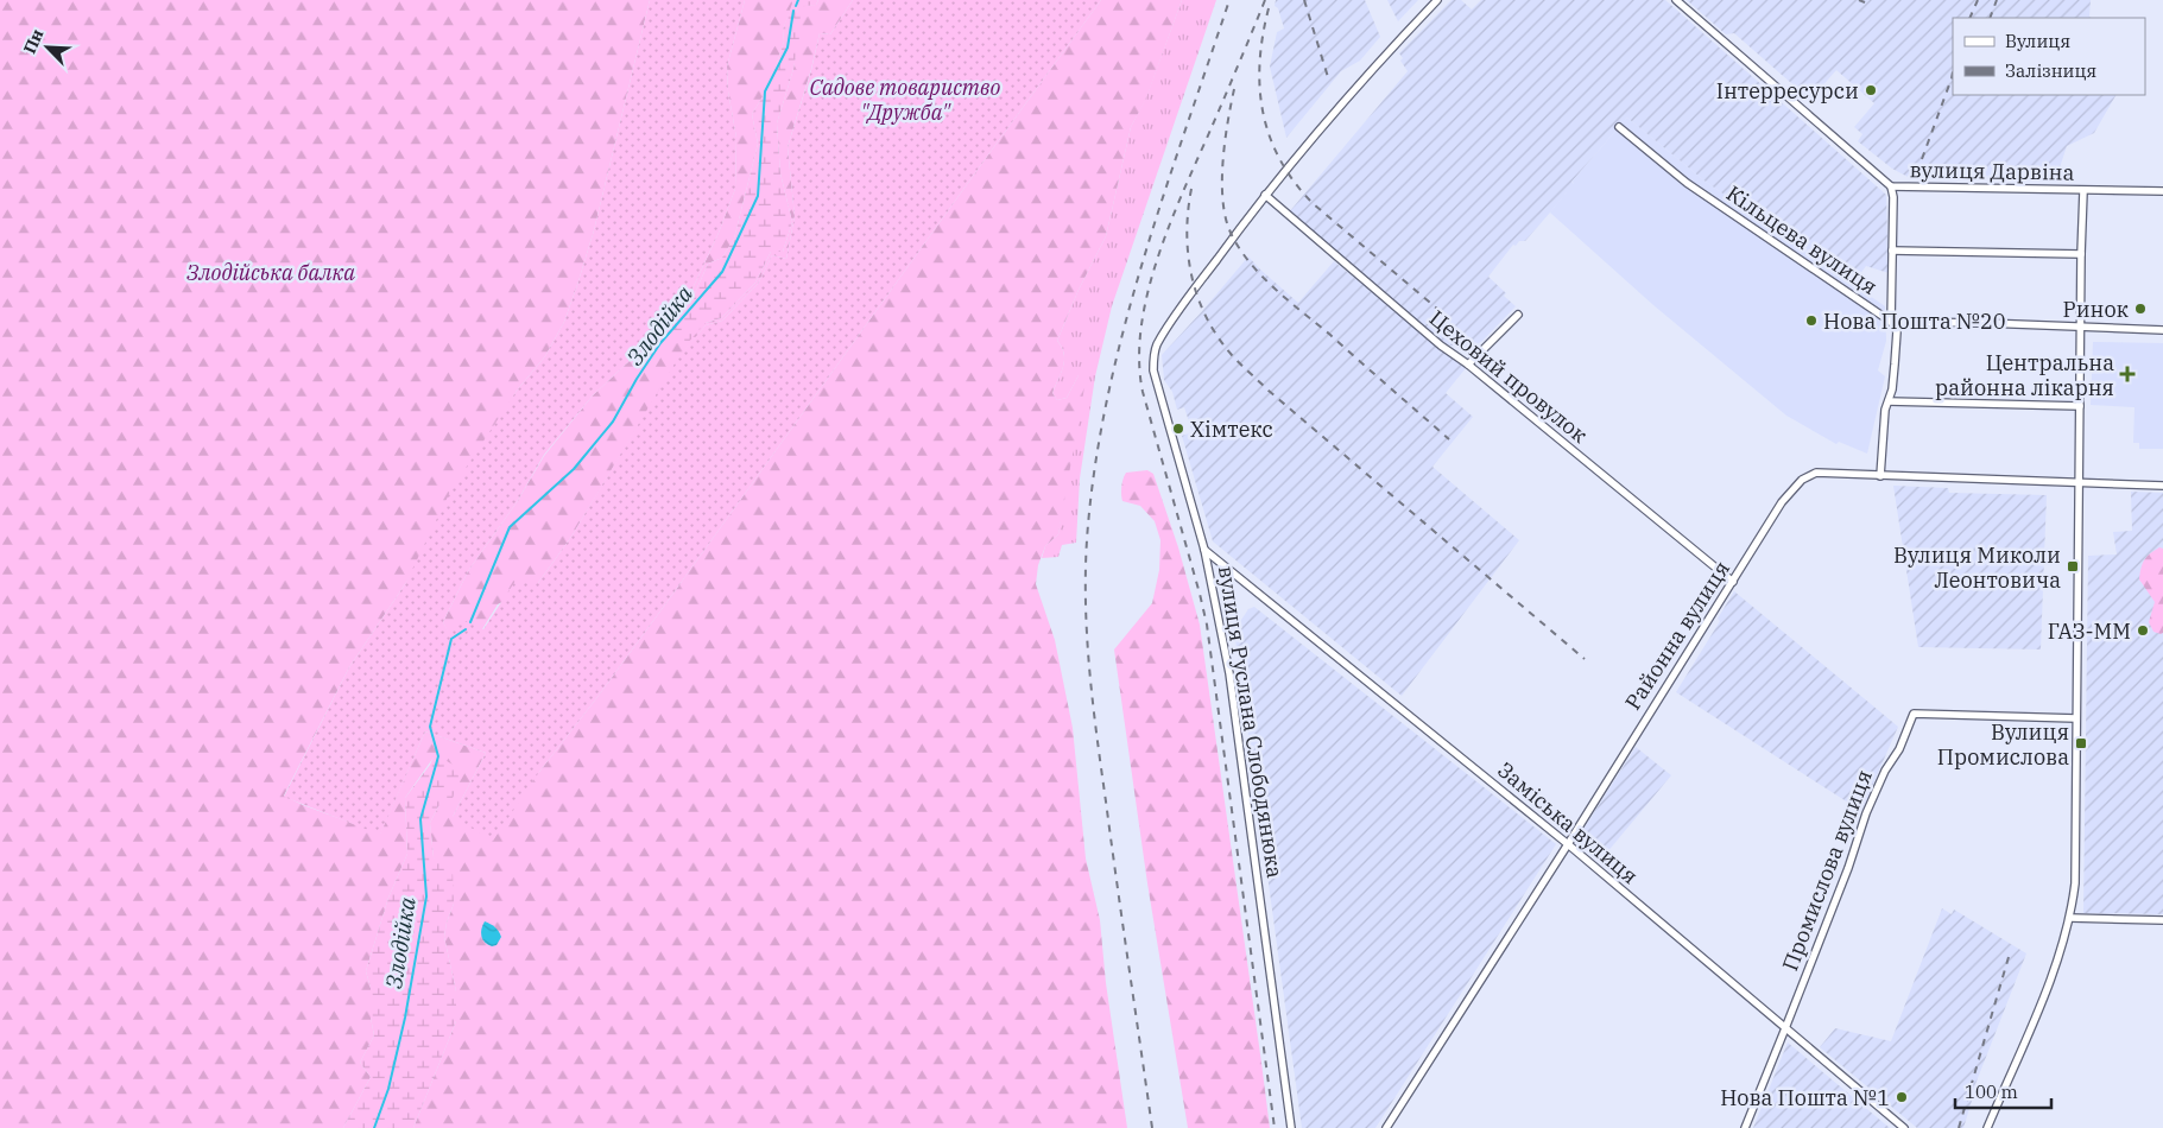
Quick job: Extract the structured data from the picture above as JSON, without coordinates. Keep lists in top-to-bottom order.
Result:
{
  "streets": {
    "street": [
      "вулиця Дарвіна",
      "Кільцева вулиця",
      "Цеховий провулок",
      "Районна вулиця",
      "вулиця Руслана Слободянюка",
      "Заміська вулиця",
      "Промислова вулиця"
    ]
  },
  "crossings": [
    ["Цеховий провулок", "Районна вулиця"],
    ["Цеховий провулок", "вулиця Руслана Слободянюка"],
    ["Районна вулиця", "Заміська вулиця"],
    ["вулиця Руслана Слободянюка", "Заміська вулиця"],
    ["Заміська вулиця", "Промислова вулиця"]
  ],
  "water": ["Злодійка"],
  "parks": ["Садове товариство \"Дружба\"", "Злодійська балка"],
  "places": {
    "other": [
      "Інтерресурси",
      "Ринок",
      "Нова Пошта №20",
      "Хімтекс",
      "ГАЗ-ММ",
      "Нова Пошта №1"
    ],
    "health": ["Центральна районна лікарня"],
    "transit": ["Вулиця Миколи Леонтовича", "Вулиця Промислова"]
  },
  "legend": ["Вулиця", "Залізниця"],
  "scale_bar": "100 m",
  "north": "top left"
}
